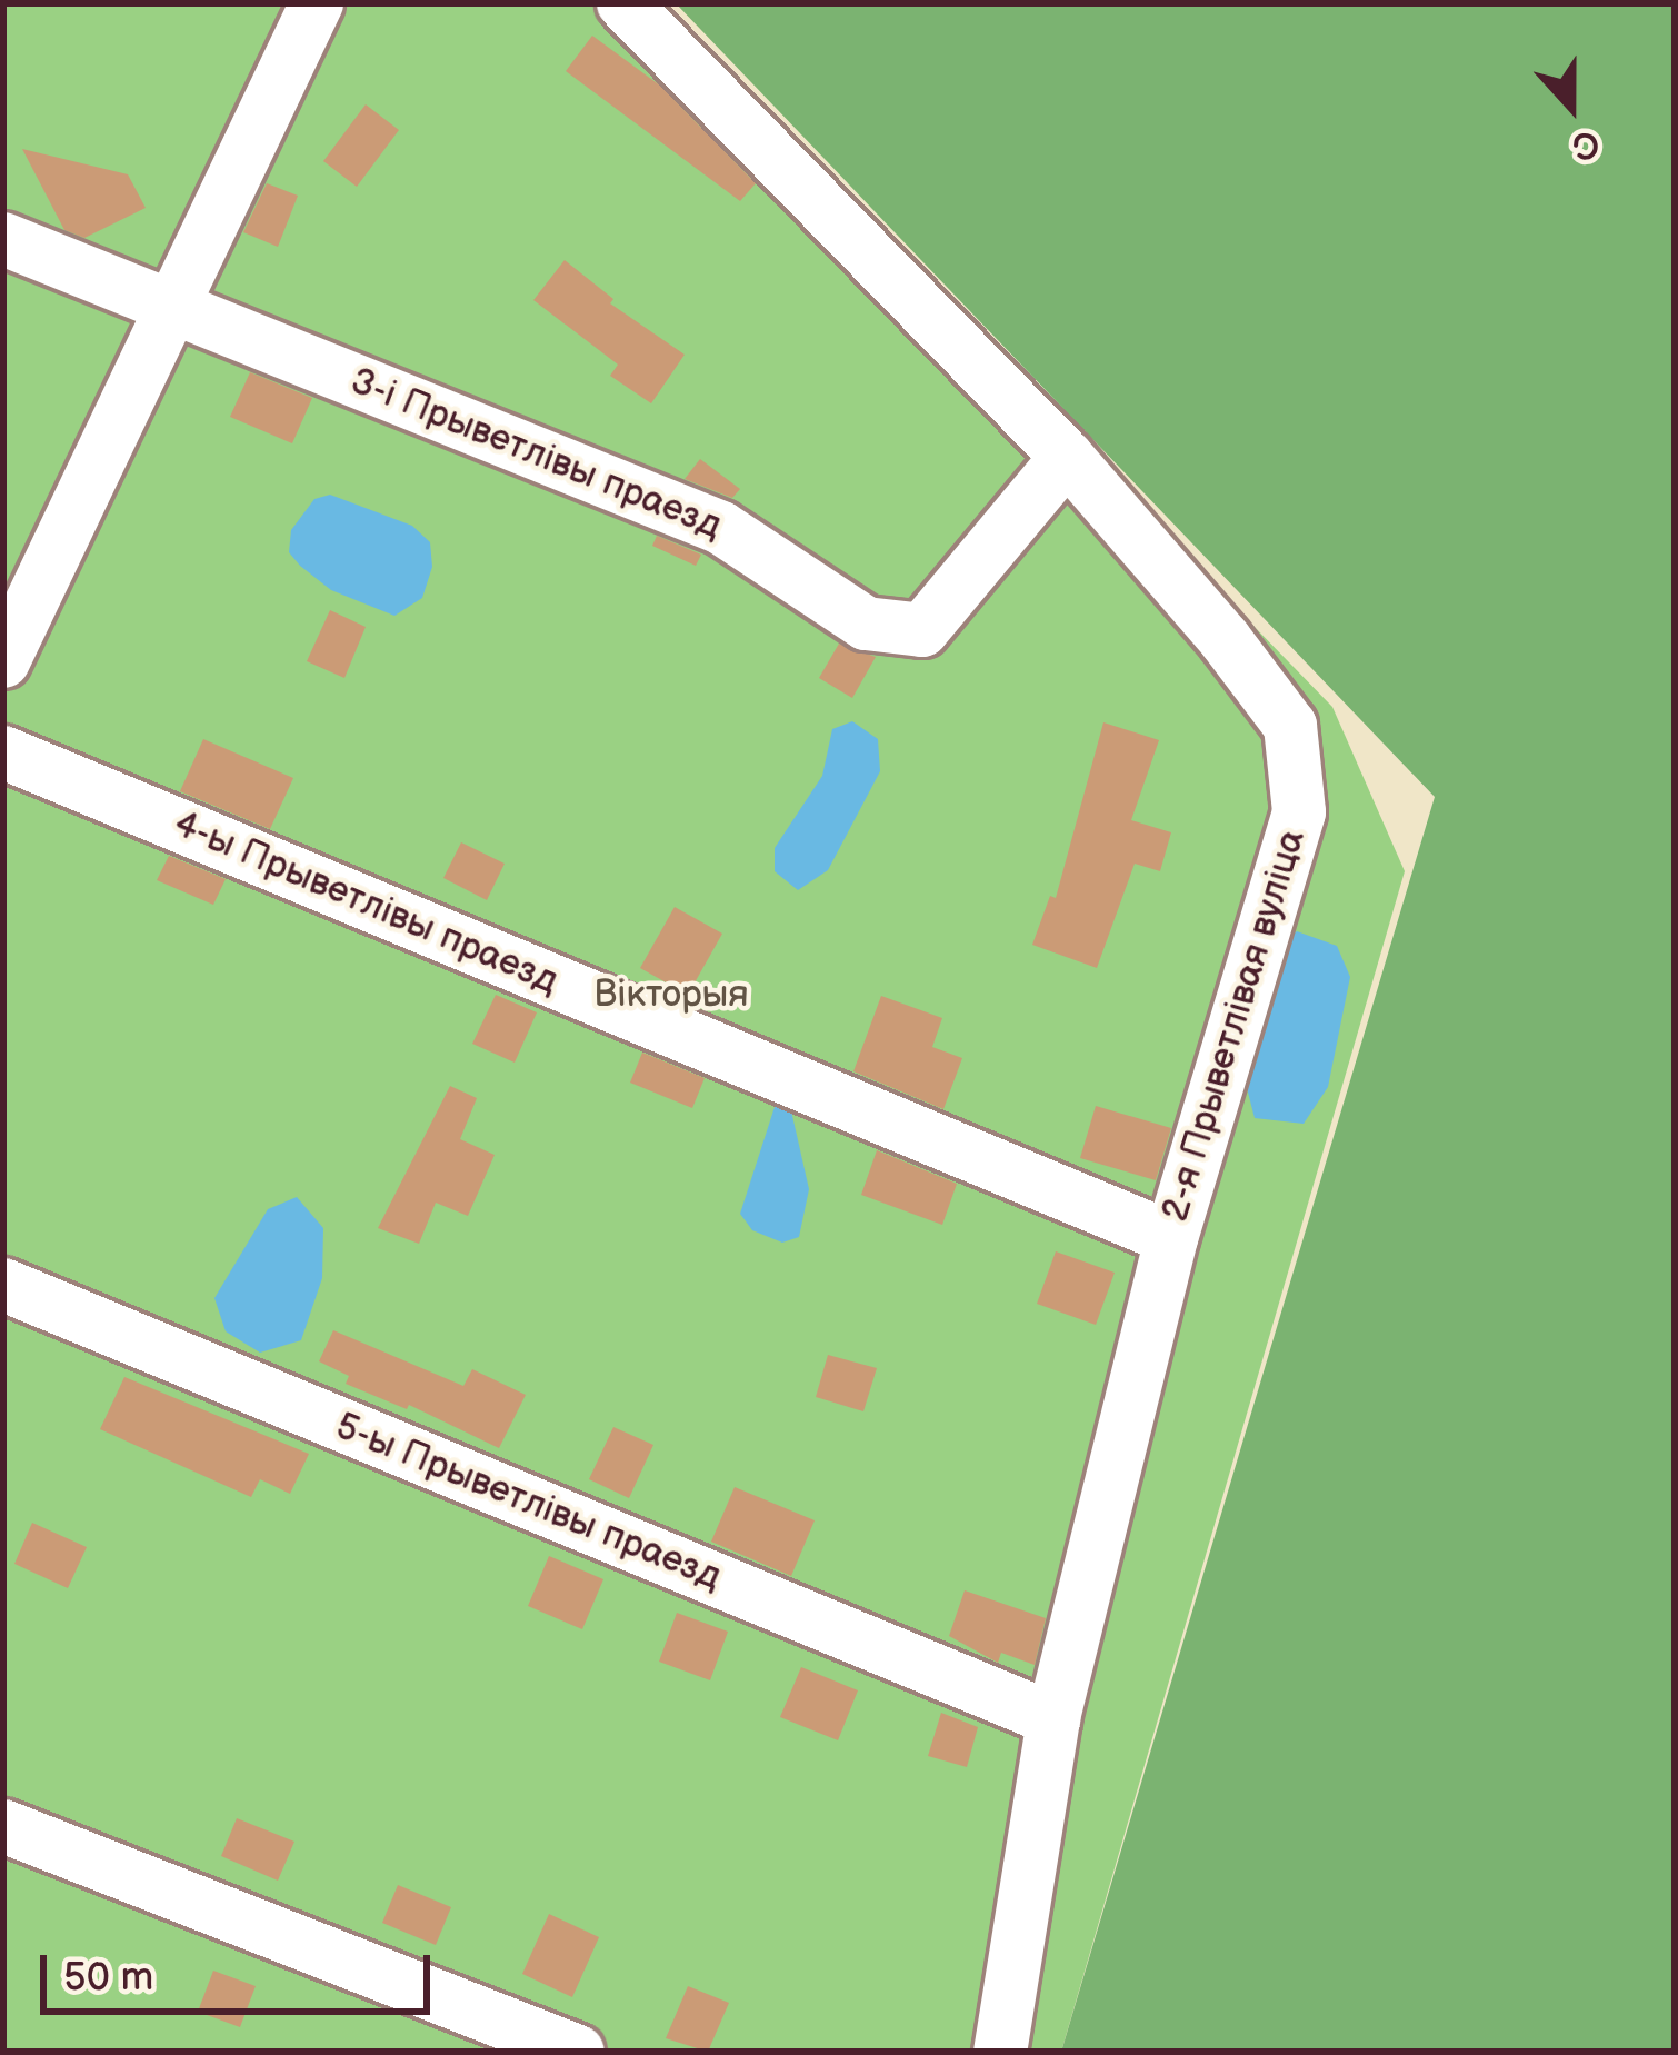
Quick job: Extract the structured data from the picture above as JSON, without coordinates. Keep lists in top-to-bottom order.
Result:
{
  "streets": {
    "lane": [
      "3-і Прыветлівы праезд",
      "4-ы Прыветлівы праезд",
      "2-я Прыветлівая вуліца",
      "5-ы Прыветлівы праезд"
    ]
  },
  "crossings": [
    ["3-і Прыветлівы праезд", "2-я Прыветлівая вуліца"],
    ["4-ы Прыветлівы праезд", "2-я Прыветлівая вуліца"],
    ["2-я Прыветлівая вуліца", "5-ы Прыветлівы праезд"]
  ],
  "parks": ["Вікторыя"],
  "scale_bar": "50 m",
  "north": "bottom"
}
